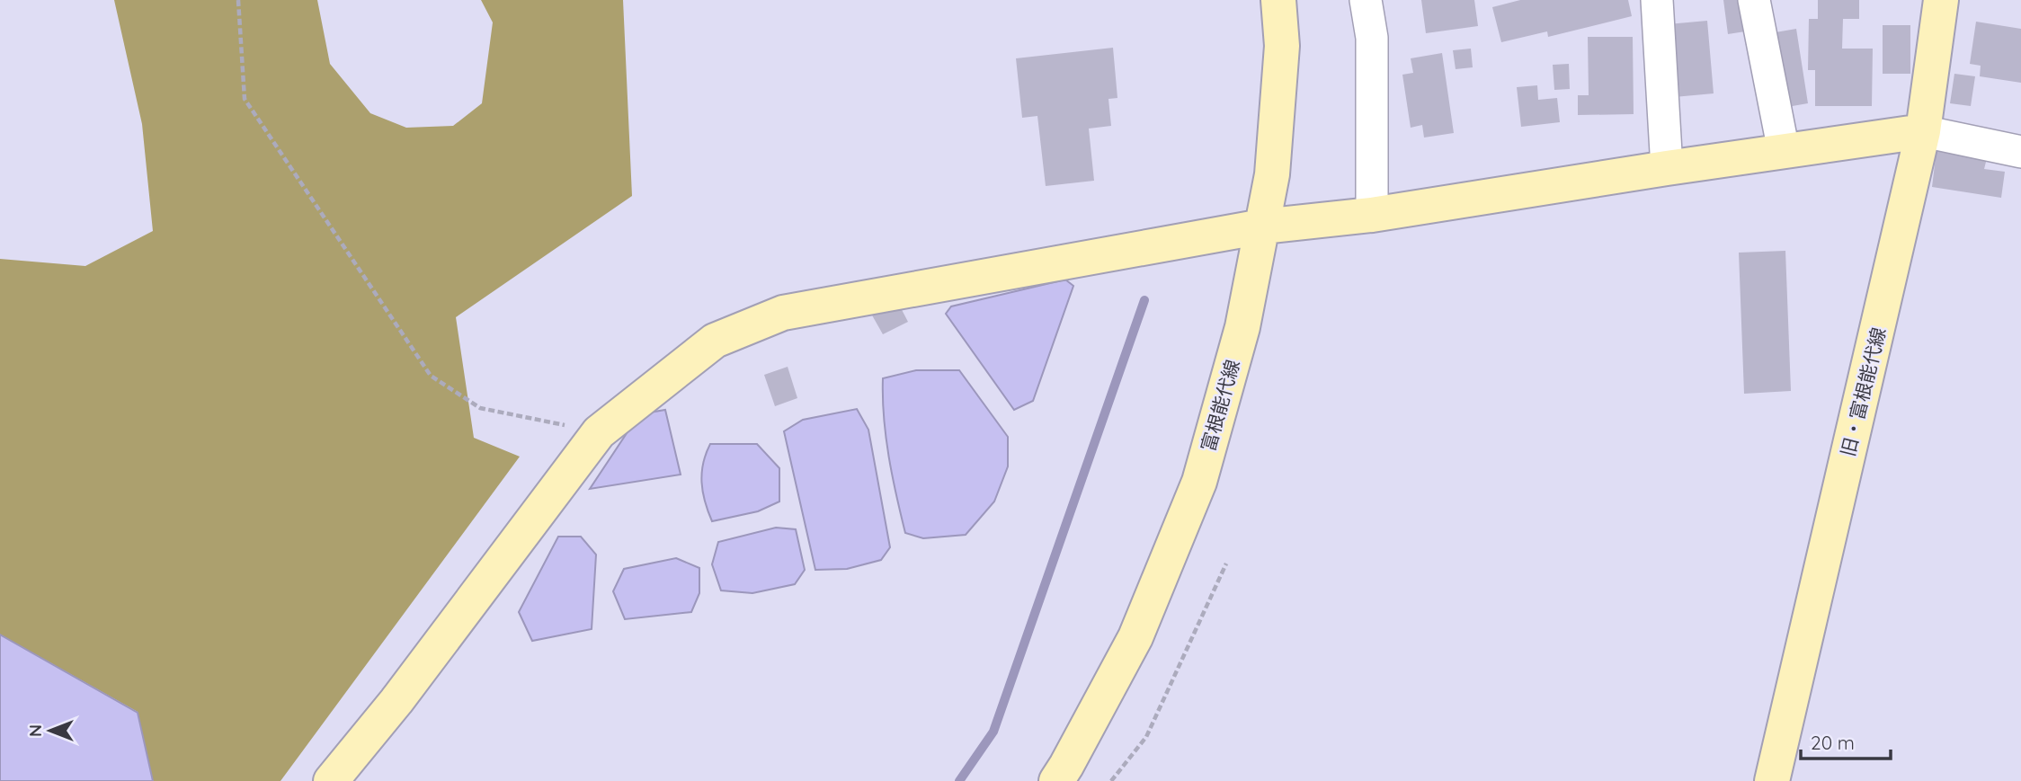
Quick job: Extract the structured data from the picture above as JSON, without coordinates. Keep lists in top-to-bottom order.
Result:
{
  "streets": {
    "street": ["旧・富根能代線", "富根能代線"]
  },
  "scale_bar": "20 m",
  "north": "left"
}
